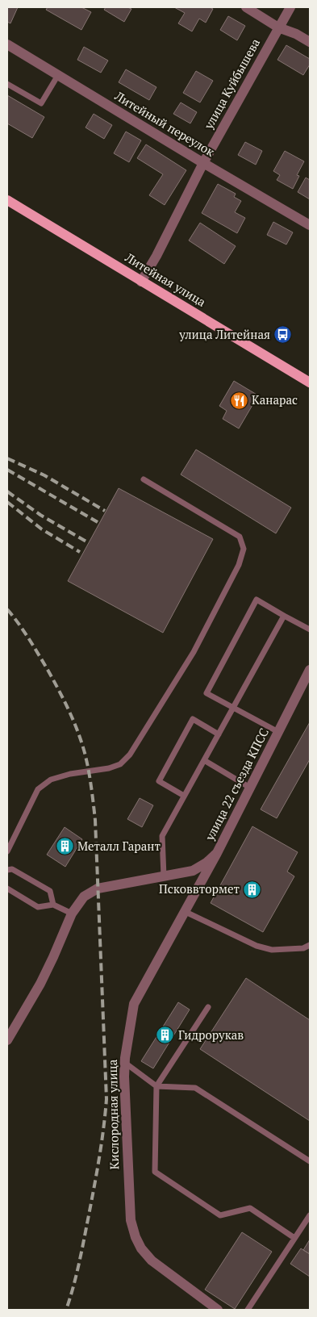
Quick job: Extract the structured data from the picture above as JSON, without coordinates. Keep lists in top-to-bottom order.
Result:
{
  "streets": {
    "main road": ["Литейная улица"],
    "street": [
      "улица Куйбышева",
      "Литейный переулок",
      "улица 22 съезда КПСС",
      "Кислородная улица"
    ]
  },
  "crossings": [
    ["улица Куйбышева", "Литейный переулок"],
    ["улица Куйбышева", "Литейная улица"],
    ["улица 22 съезда КПСС", "Кислородная улица"]
  ],
  "places": {
    "bus stop": ["улица Литейная"],
    "restaurant": ["Канарас"],
    "building": ["Металл Гарант", "Псковвтормет", "Гидрорукав"]
  }
}
